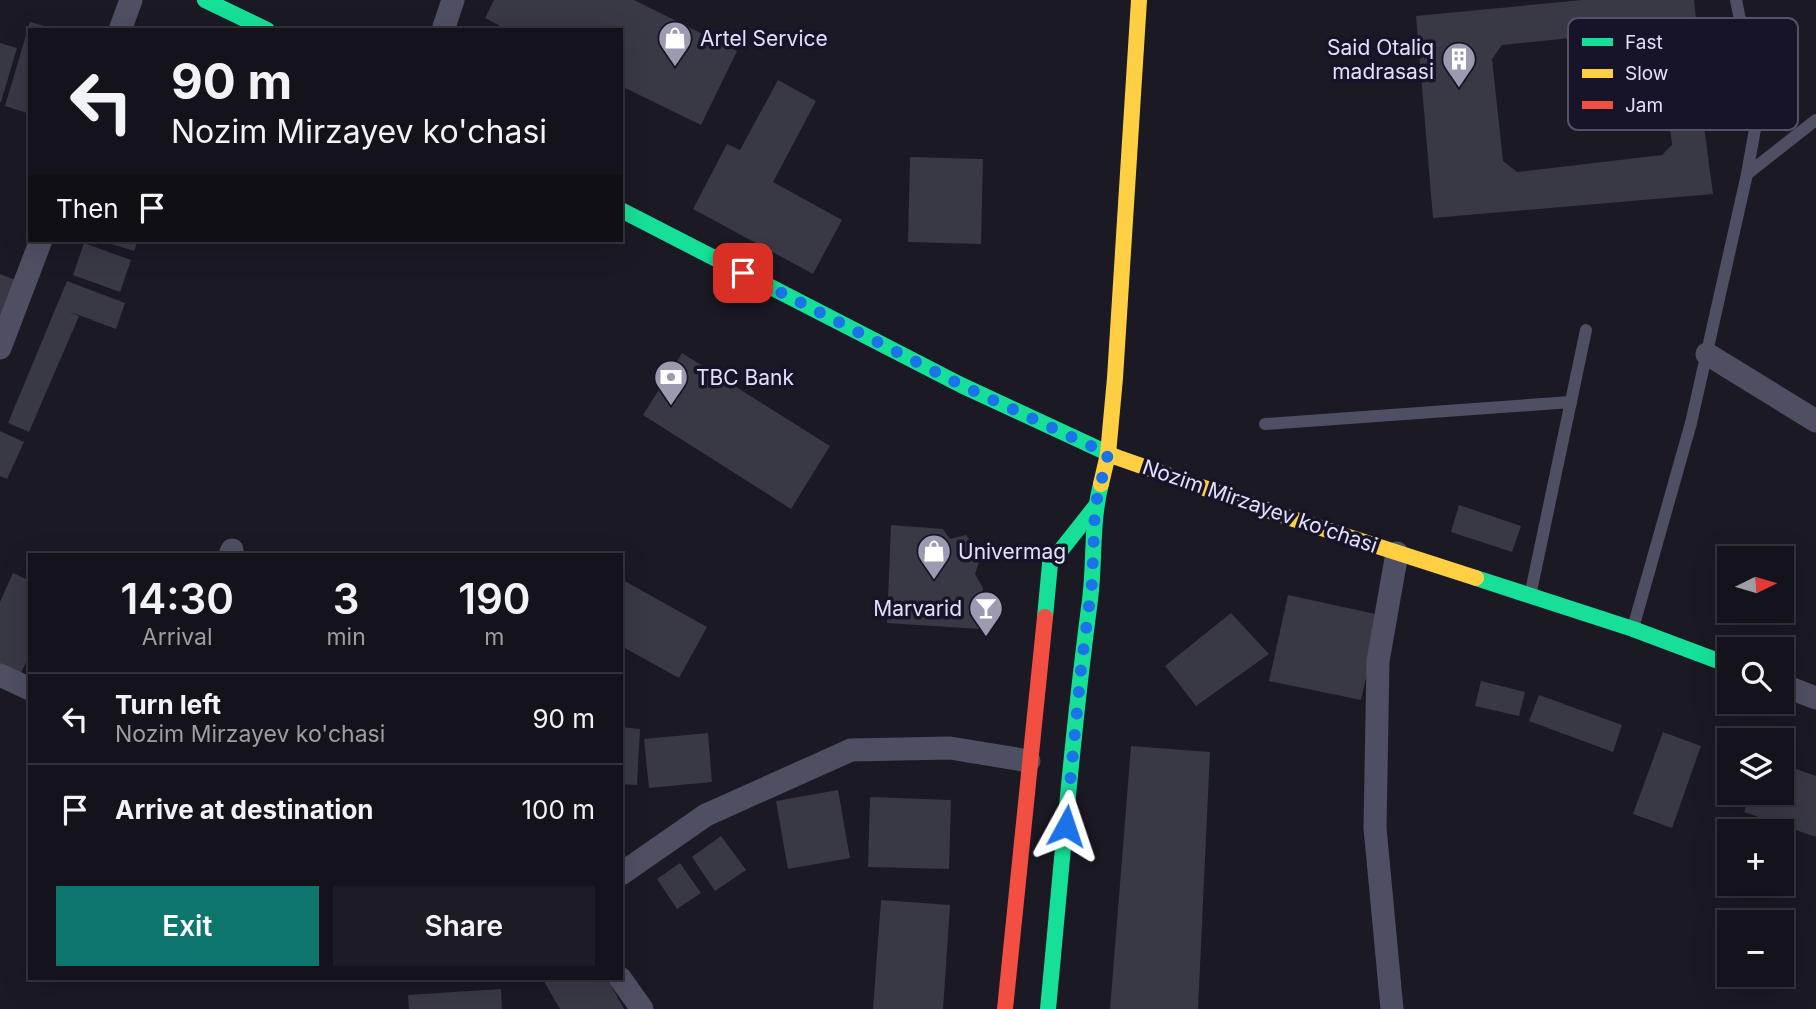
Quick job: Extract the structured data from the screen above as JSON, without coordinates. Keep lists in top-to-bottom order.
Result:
{
  "streets": {
    "main road": ["Nozim Mirzayev ko'chasi"]
  },
  "places": {
    "shop": ["Artel Service", "Univermag"],
    "building": ["Said Otaliq madrasasi"],
    "bank": ["TBC Bank"],
    "bar": ["Marvarid"]
  },
  "legend": ["Fast", "Slow", "Jam"],
  "north": "right",
  "page": {
    "turn": ["90 m", "Nozim Mirzayev ko'chasi"],
    "then": "Then",
    "map_buttons": ["+", "−"],
    "eta": [
      "14:30",
      "Arrival",
      "3",
      "min",
      "190",
      "m"
    ],
    "list": [
      {
        "name": "Turn left",
        "note": "Nozim Mirzayev ko'chasi",
        "value": "90 m"
      },
      {
        "name": "Arrive at destination",
        "value": "100 m"
      }
    ],
    "buttons": ["Exit", "Share"]
  }
}
